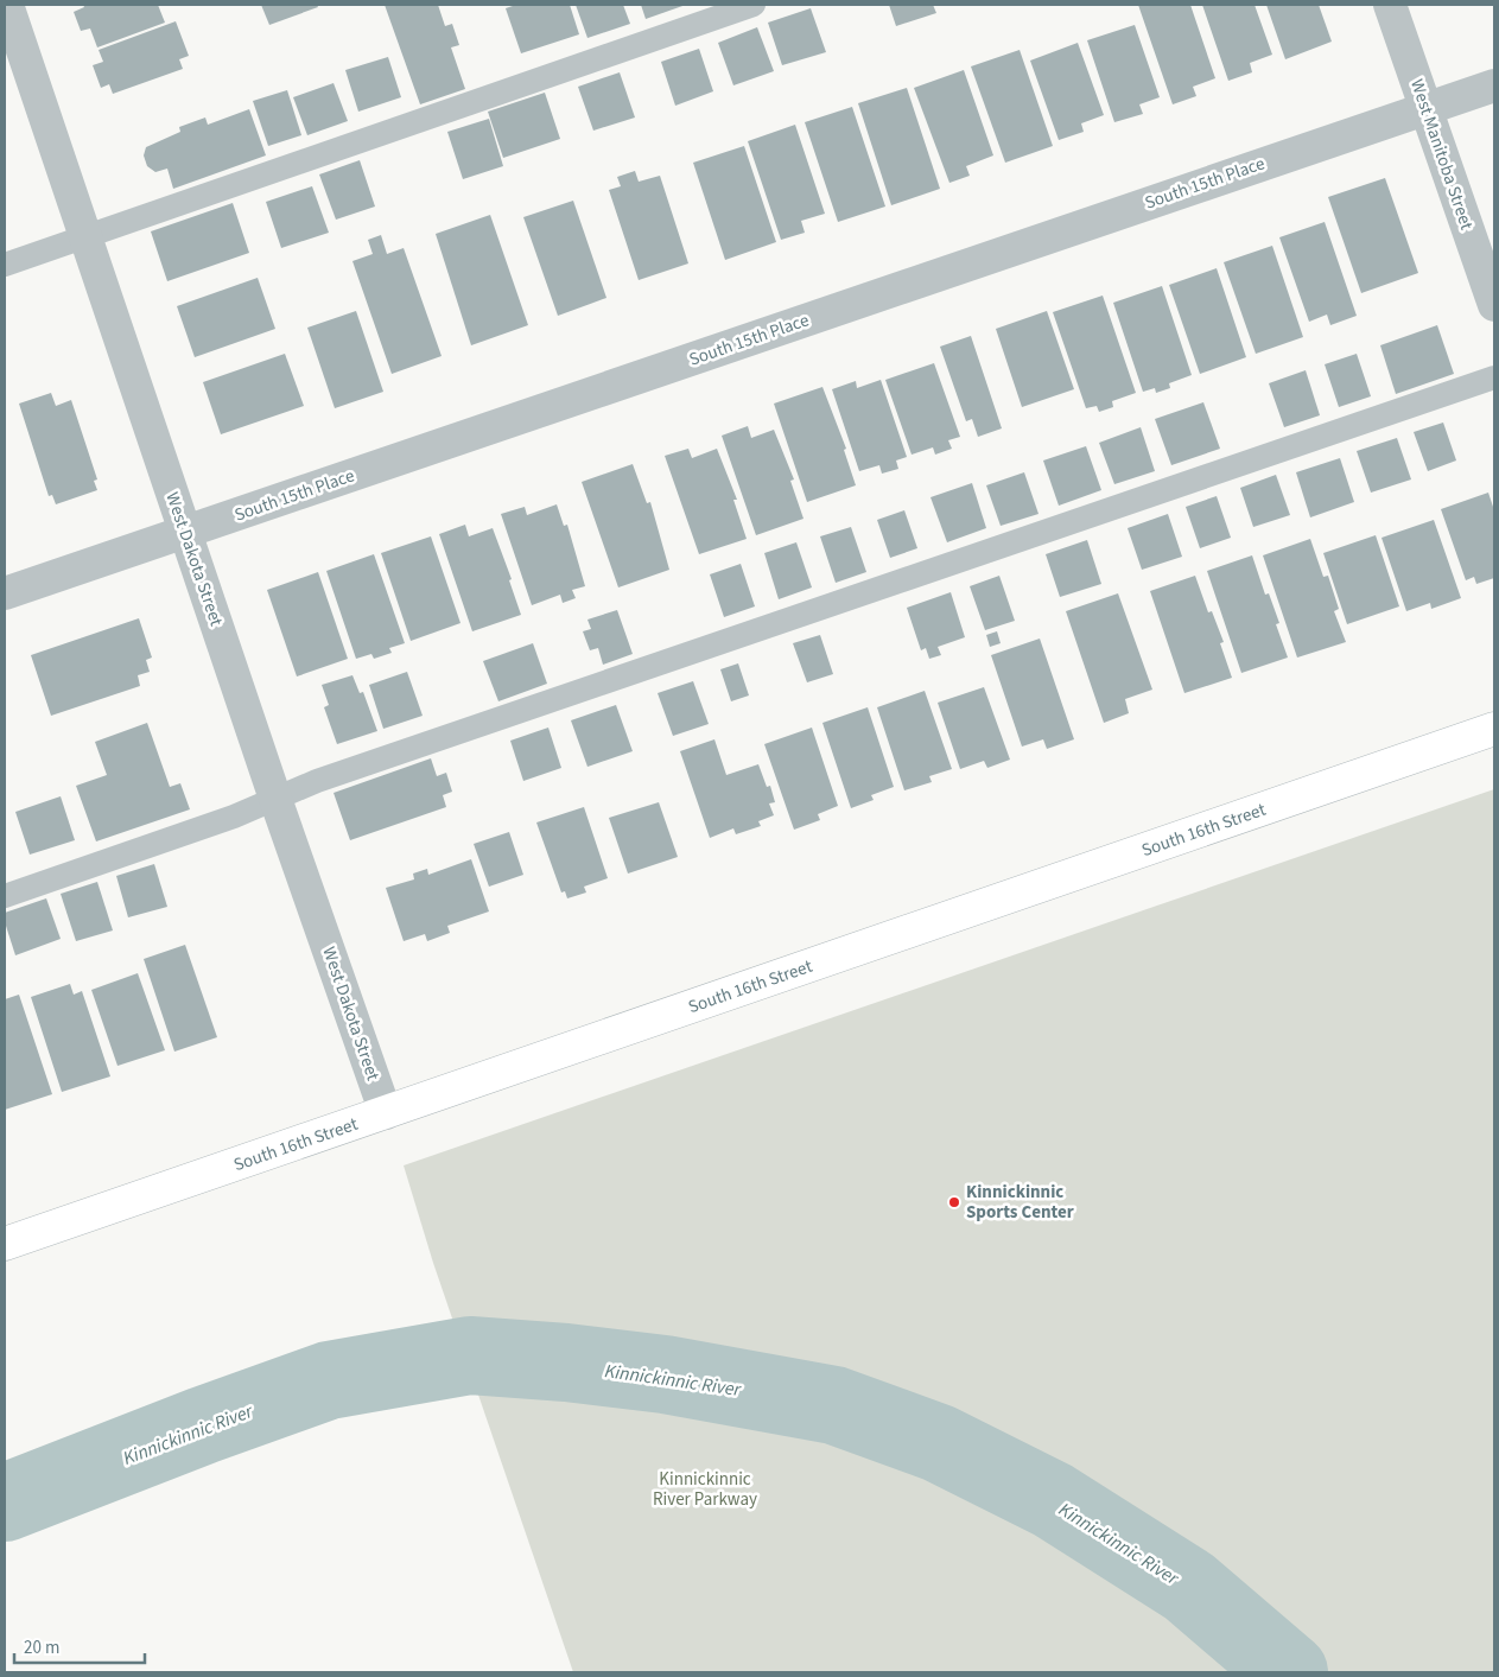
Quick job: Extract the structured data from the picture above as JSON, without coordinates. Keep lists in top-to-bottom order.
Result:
{
  "streets": {
    "street": [
      "West Manitoba Street",
      "South 15th Place",
      "West Dakota Street",
      "South 16th Street"
    ]
  },
  "crossings": [
    ["West Manitoba Street", "South 15th Place"],
    ["South 15th Place", "West Dakota Street"],
    ["West Dakota Street", "South 16th Street"]
  ],
  "water": ["Kinnickinnic River"],
  "parks": ["Kinnickinnic River Parkway"],
  "places": ["Kinnickinnic Sports Center"],
  "scale_bar": "20 m"
}
